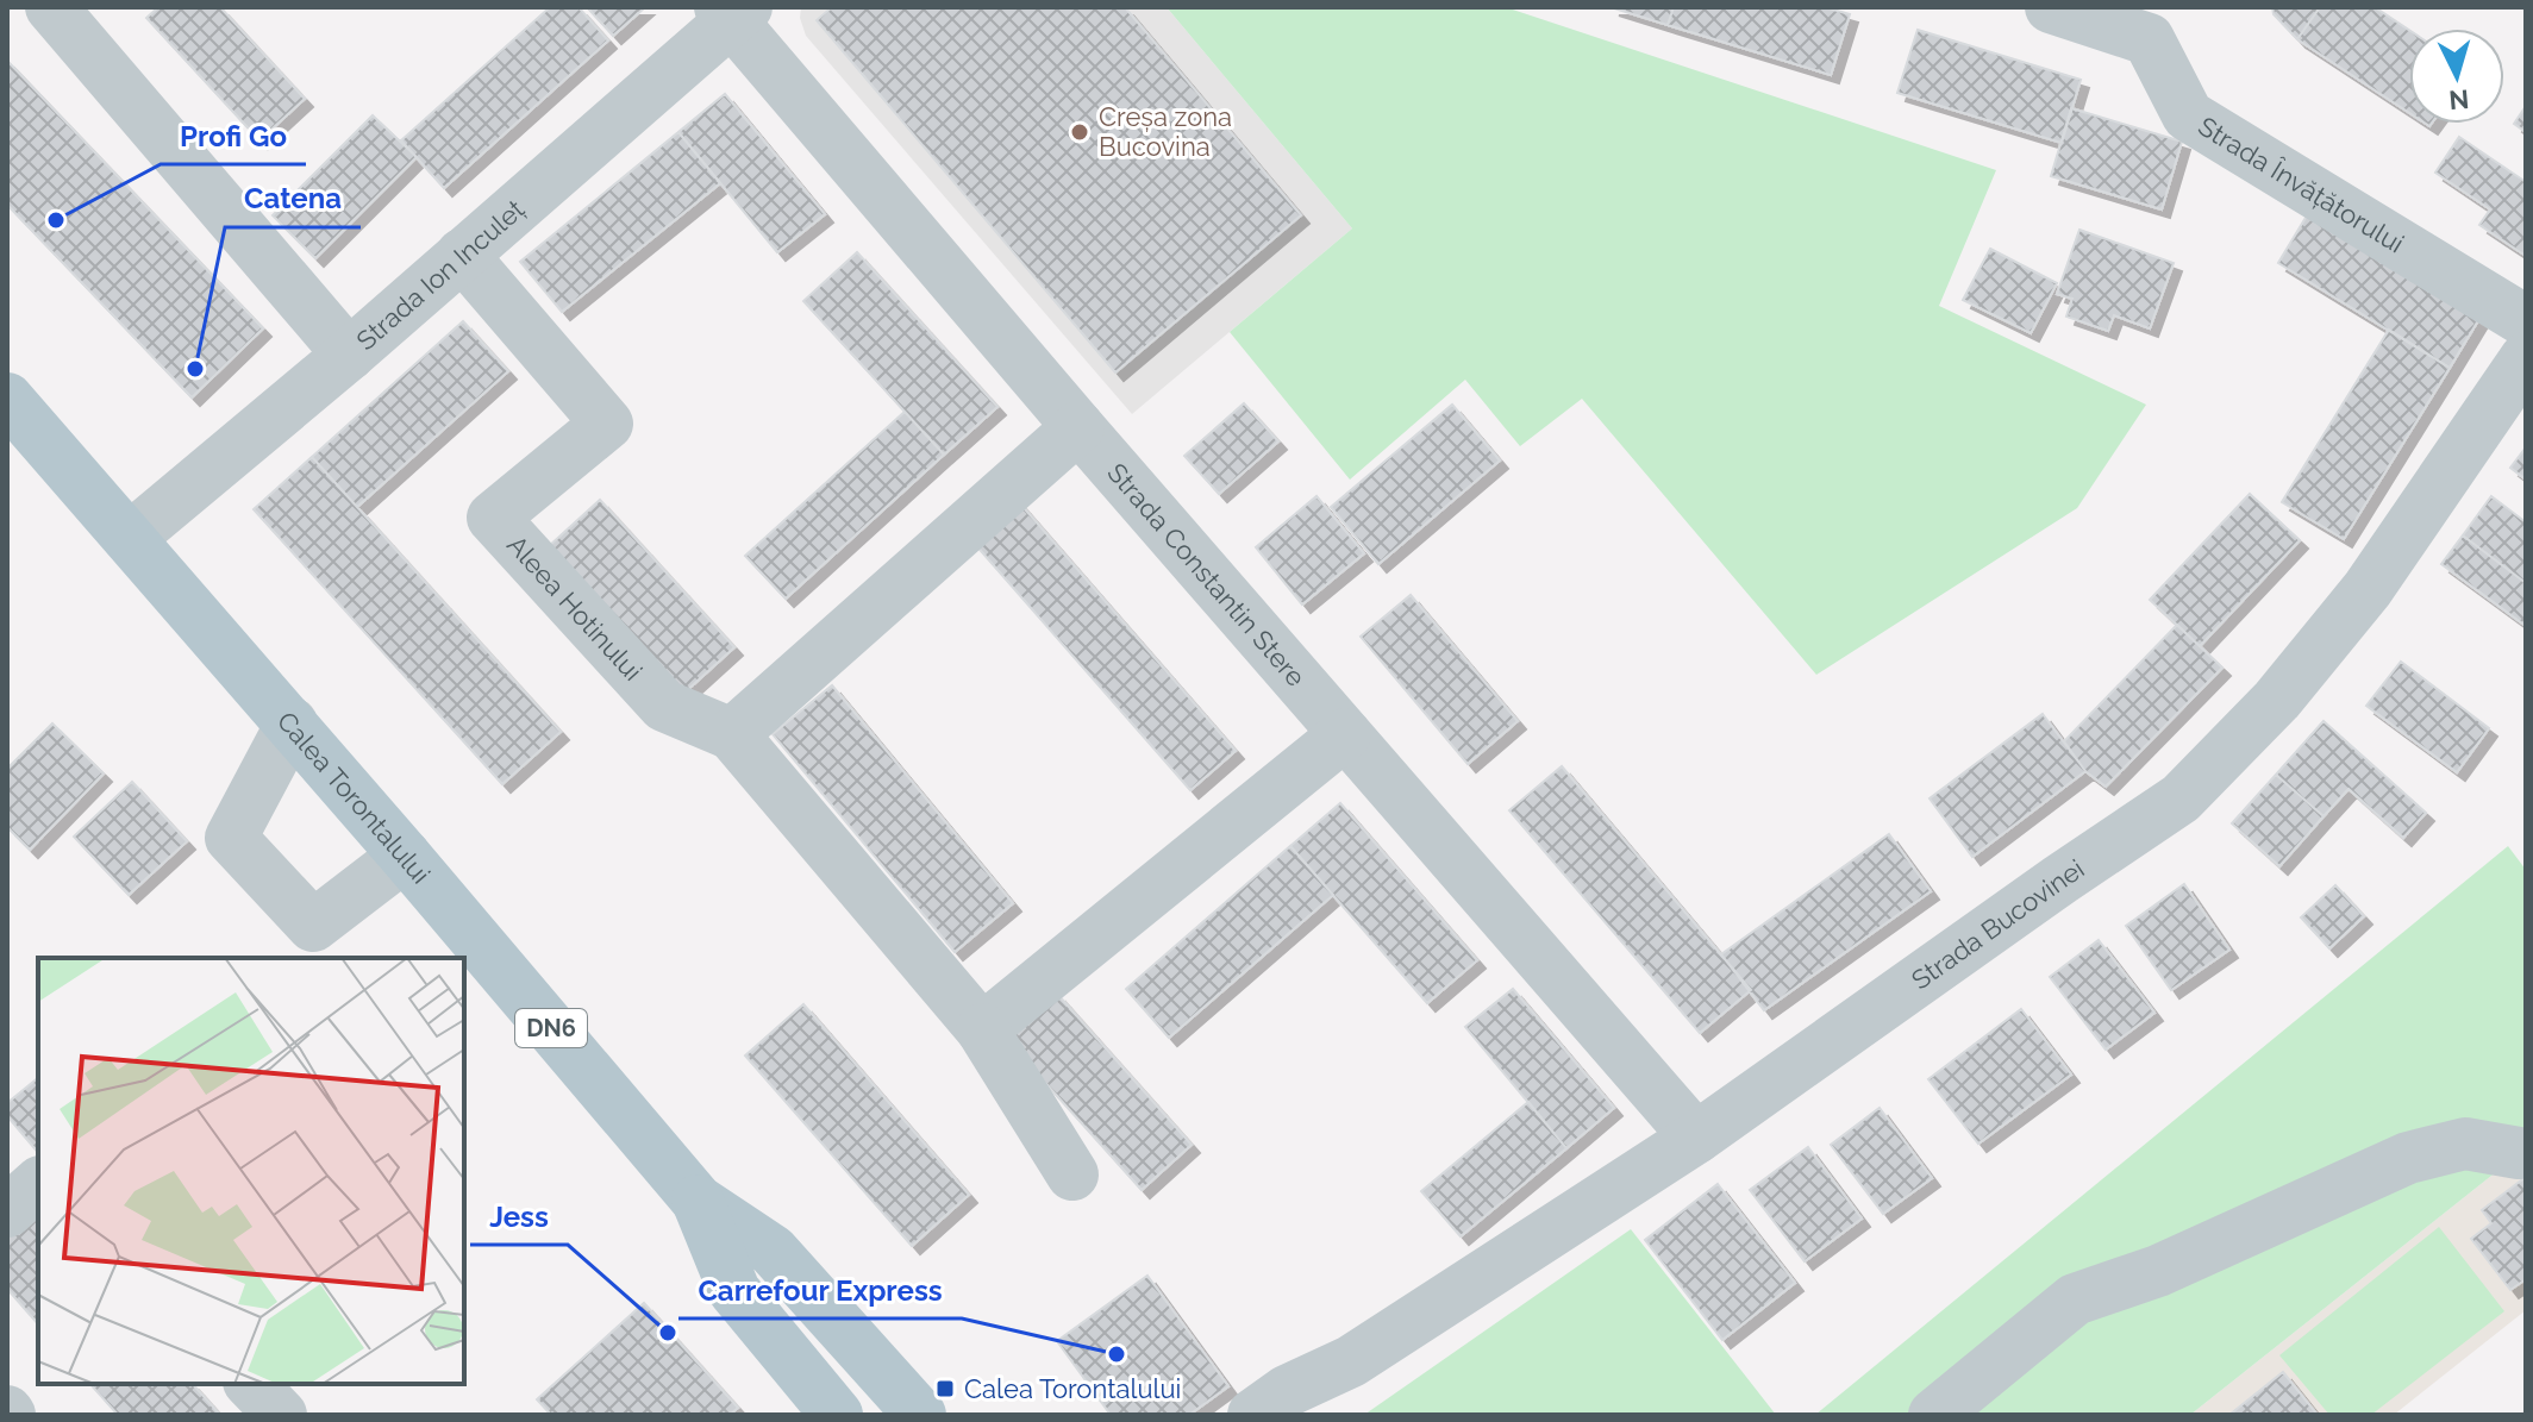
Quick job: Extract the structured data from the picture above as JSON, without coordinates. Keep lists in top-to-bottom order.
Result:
{
  "streets": {
    "main road": ["Calea Torontalului", "DN6"],
    "street": [
      "Strada Învățătorului",
      "Strada Ion Inculeț",
      "Strada Constantin Stere",
      "Aleea Hotinului",
      "Strada Bucovinei"
    ]
  },
  "crossings": [
    ["Strada Ion Inculeț", "Strada Constantin Stere"],
    ["Strada Ion Inculeț", "Aleea Hotinului"],
    ["Strada Ion Inculeț", "Calea Torontalului"],
    ["Strada Constantin Stere", "Strada Bucovinei"]
  ],
  "places": {
    "other": [
      "Creșa zona Bucovina",
      "Profi Go",
      "Catena",
      "Jess",
      "Carrefour Express"
    ],
    "transit": ["Calea Torontalului"]
  },
  "north": "bottom"
}
